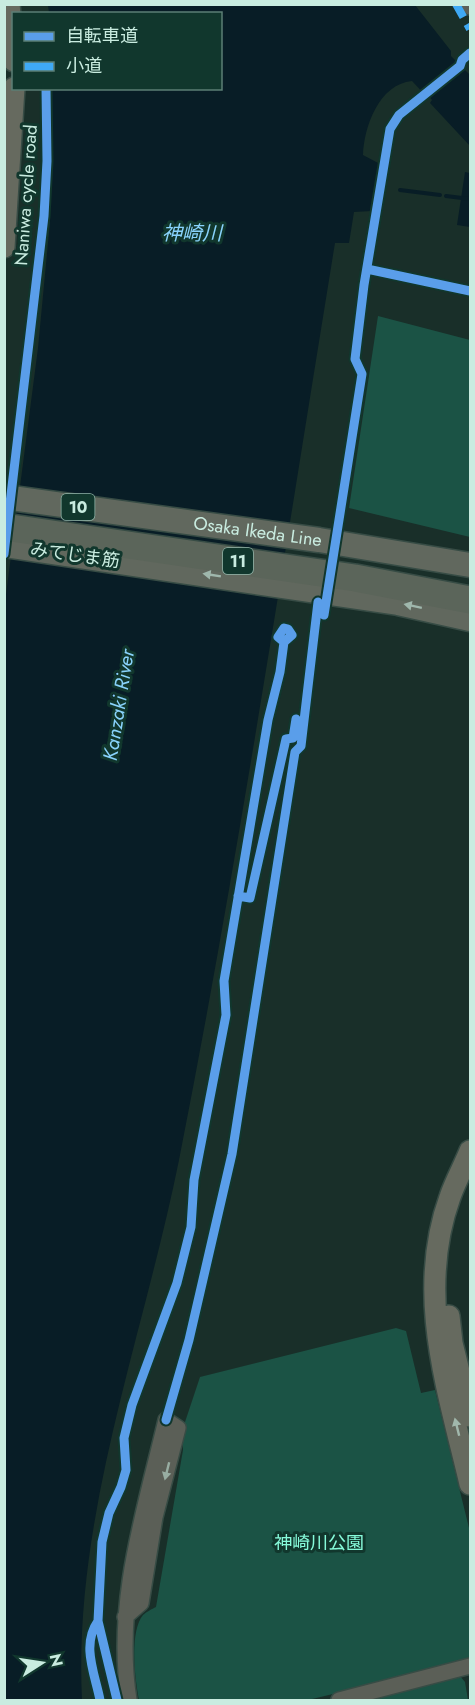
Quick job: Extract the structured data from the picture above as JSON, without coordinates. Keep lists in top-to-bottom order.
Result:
{
  "streets": {
    "highway": ["11"],
    "main road": ["10", "Osaka Ikeda Line", "みてじま筋"],
    "cycle path": ["Naniwa cycle road"]
  },
  "one_way": ["みてじま筋"],
  "water": ["神崎川", "Kanzaki River"],
  "parks": ["神崎川公園"],
  "legend": ["自転車道", "小道"],
  "north": "right"
}
